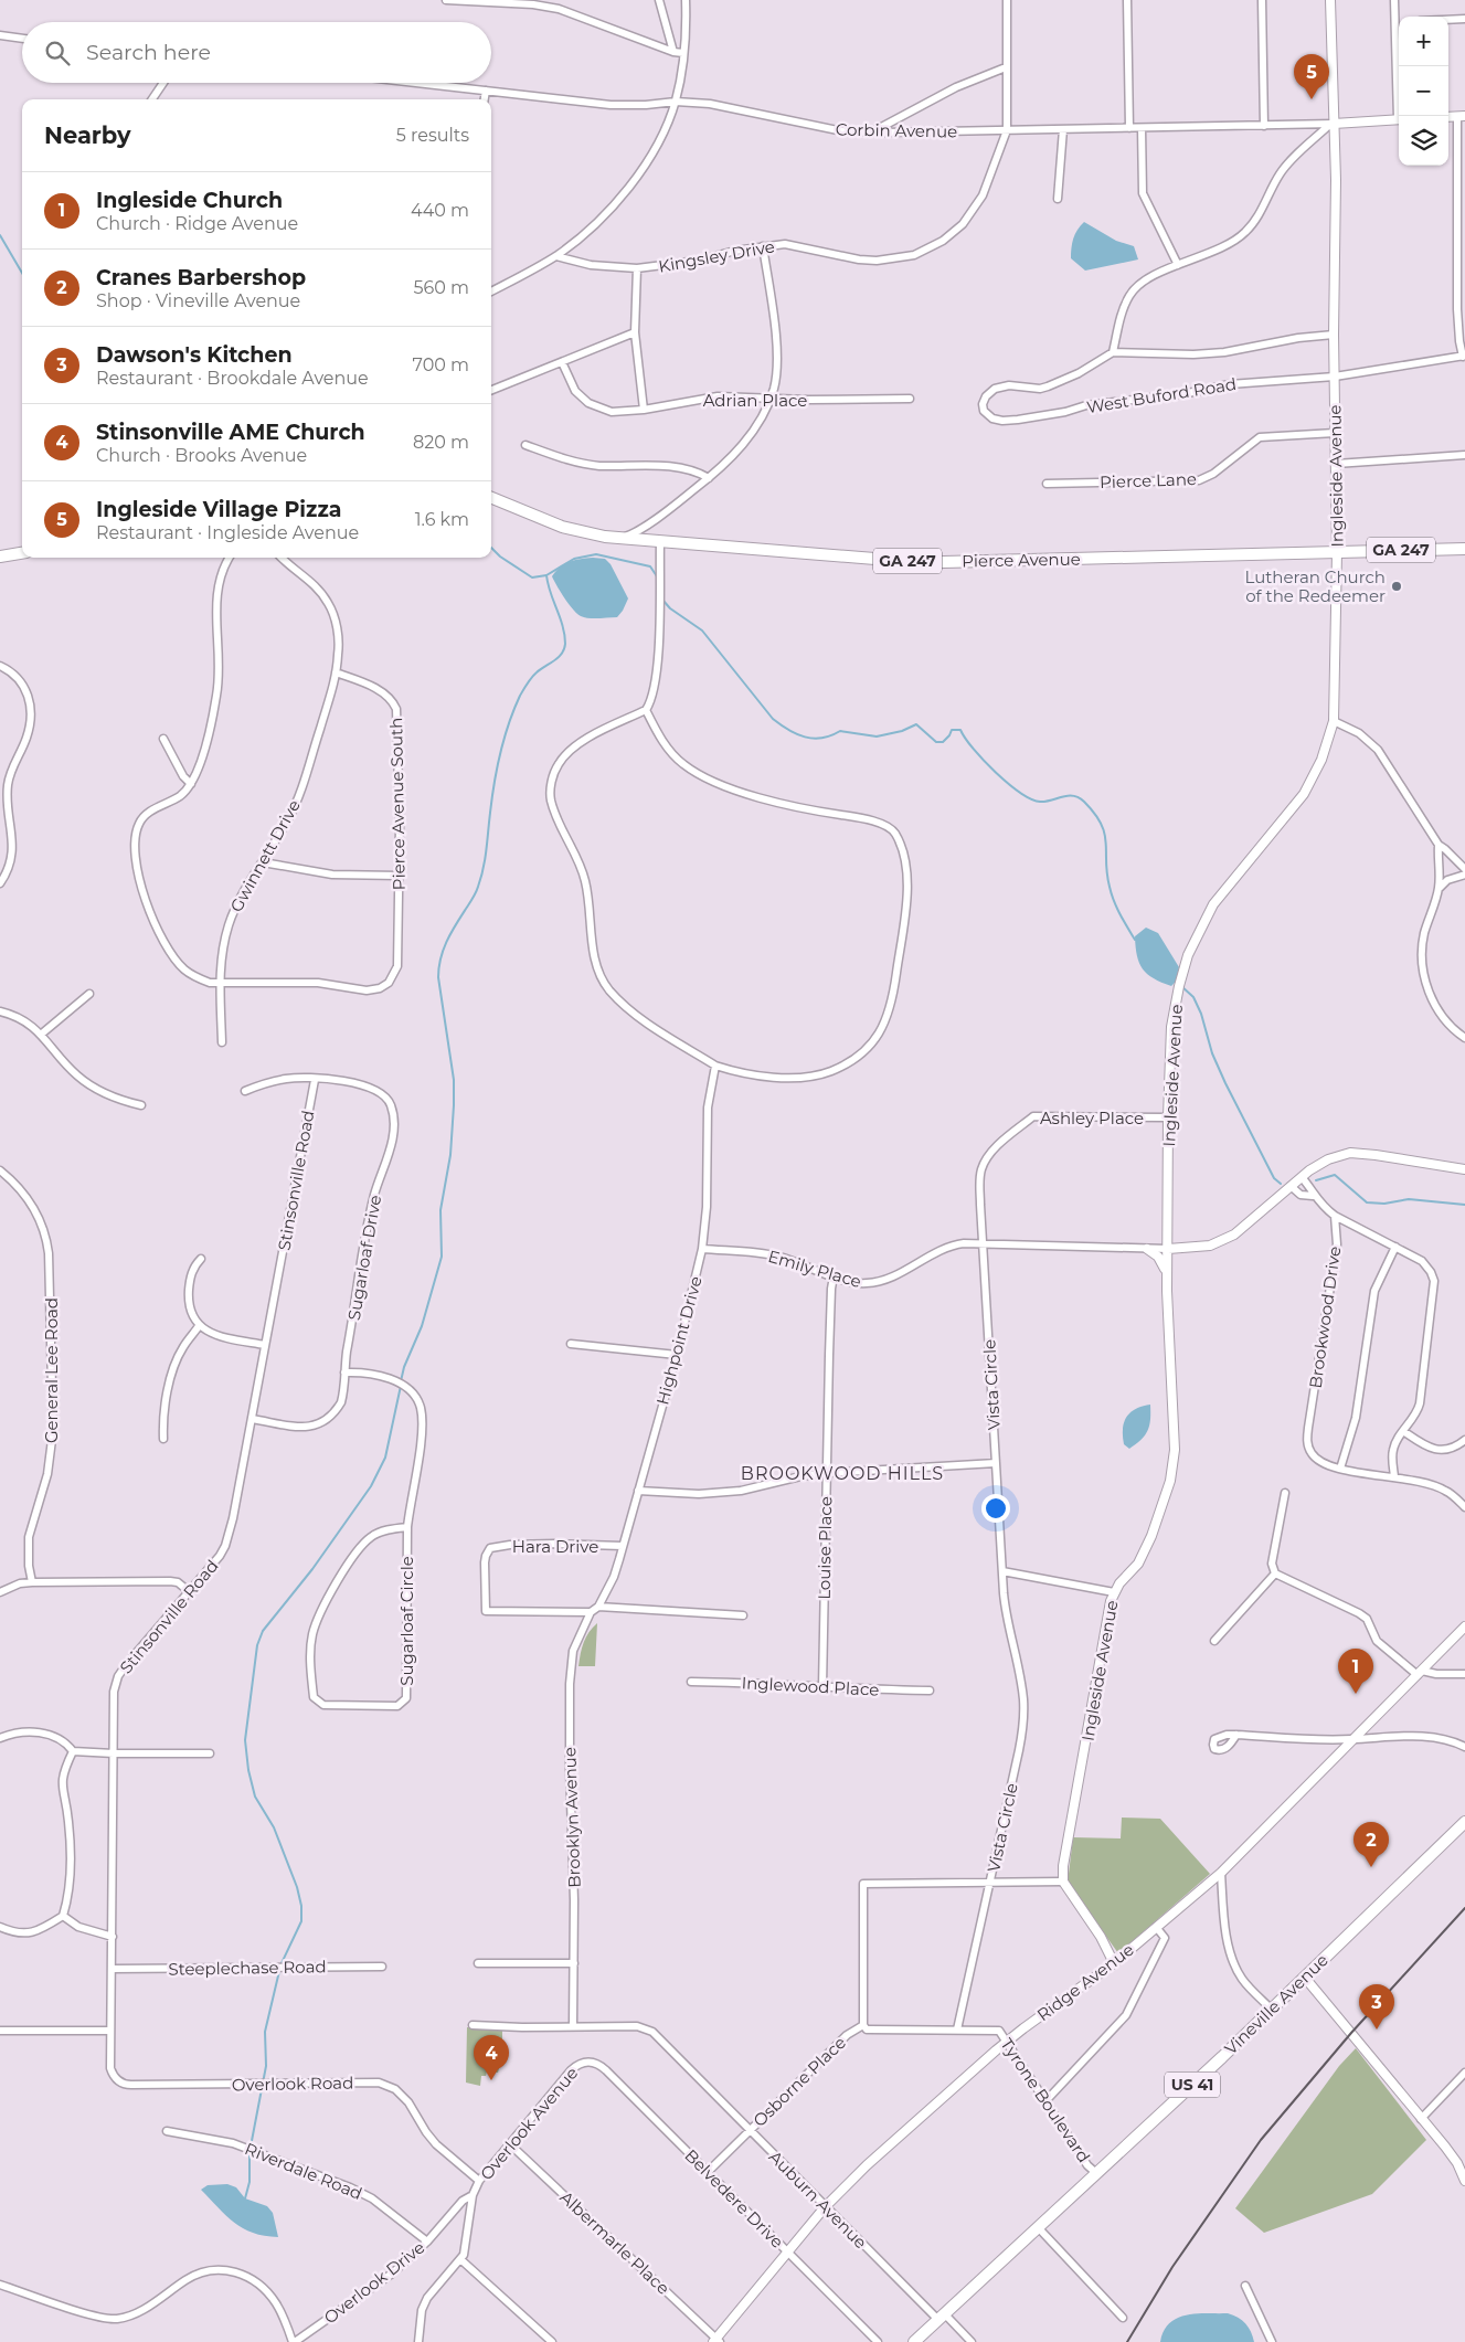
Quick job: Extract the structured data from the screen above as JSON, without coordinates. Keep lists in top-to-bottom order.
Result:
{
  "streets": {
    "main road": [
      "GA 247",
      "Pierce Avenue",
      "Vineville Avenue",
      "US 41"
    ],
    "street": [
      "Corbin Avenue",
      "Kingsley Drive",
      "West Buford Road",
      "Adrian Place",
      "Ingleside Avenue",
      "Pierce Lane",
      "Pierce Avenue South",
      "Gwinnett Drive",
      "Ashley Place",
      "Stinsonville Road",
      "Sugarloaf Drive",
      "Emily Place",
      "Brookwood Drive",
      "Highpoint Drive",
      "General Lee Road",
      "Vista Circle",
      "Hara Drive",
      "Louise Place",
      "Sugarloaf Circle",
      "Inglewood Place",
      "Brooklyn Avenue",
      "Steeplechase Road",
      "Ridge Avenue",
      "Osborne Place",
      "Overlook Road",
      "Tyrone Boulevard",
      "Overlook Avenue",
      "Riverdale Road",
      "Belvedere Drive",
      "Auburn Avenue",
      "Albermarle Place",
      "Overlook Drive"
    ]
  },
  "crossings": [
    ["Corbin Avenue", "Kingsley Drive"],
    ["Corbin Avenue", "Ingleside Avenue"],
    ["West Buford Road", "Ingleside Avenue"],
    ["Ingleside Avenue", "Pierce Lane"],
    ["Ingleside Avenue", "Pierce Avenue"],
    ["Ingleside Avenue", "Ashley Place"],
    ["Ingleside Avenue", "Osborne Place"],
    ["Pierce Avenue South", "Gwinnett Drive"],
    ["Ashley Place", "Emily Place"],
    ["Ashley Place", "Vista Circle"],
    ["Stinsonville Road", "Sugarloaf Drive"],
    ["Stinsonville Road", "Steeplechase Road"],
    ["Stinsonville Road", "Overlook Road"],
    ["Sugarloaf Drive", "Sugarloaf Circle"],
    ["Emily Place", "Highpoint Drive"],
    ["Emily Place", "Vista Circle"],
    ["Emily Place", "Louise Place"],
    ["Highpoint Drive", "Hara Drive"],
    ["Vista Circle", "Osborne Place"],
    ["Vista Circle", "Tyrone Boulevard"],
    ["Hara Drive", "Brooklyn Avenue"],
    ["Louise Place", "Inglewood Place"],
    ["Brooklyn Avenue", "Auburn Avenue"],
    ["Ridge Avenue", "Tyrone Boulevard"],
    ["Ridge Avenue", "Belvedere Drive"],
    ["Ridge Avenue", "Auburn Avenue"],
    ["Ridge Avenue", "Albermarle Place"],
    ["Vineville Avenue", "Tyrone Boulevard"],
    ["Vineville Avenue", "Auburn Avenue"],
    ["Osborne Place", "Tyrone Boulevard"],
    ["Osborne Place", "Belvedere Drive"],
    ["Osborne Place", "Auburn Avenue"],
    ["Overlook Road", "Overlook Avenue"],
    ["Overlook Avenue", "Belvedere Drive"],
    ["Overlook Avenue", "Albermarle Place"],
    ["Overlook Avenue", "Overlook Drive"],
    ["Riverdale Road", "Overlook Drive"]
  ],
  "districts": ["BROOKWOOD HILLS"],
  "places": ["Lutheran Church of the Redeemer"],
  "page": {
    "map_buttons": ["+", "−"],
    "search": "Search here",
    "pins": [
      "5",
      "1",
      "2",
      "3",
      "4"
    ],
    "heading": ["Nearby", "5 results"],
    "list": [
      {
        "mark": "1",
        "name": "Ingleside Church",
        "note": "Church · Ridge Avenue",
        "value": "440 m"
      },
      {
        "mark": "2",
        "name": "Cranes Barbershop",
        "note": "Shop · Vineville Avenue",
        "value": "560 m"
      },
      {
        "mark": "3",
        "name": "Dawson's Kitchen",
        "note": "Restaurant · Brookdale Avenue",
        "value": "700 m"
      },
      {
        "mark": "4",
        "name": "Stinsonville AME Church",
        "note": "Church · Brooks Avenue",
        "value": "820 m"
      },
      {
        "mark": "5",
        "name": "Ingleside Village Pizza",
        "note": "Restaurant · Ingleside Avenue",
        "value": "1.6 km"
      }
    ]
  }
}
